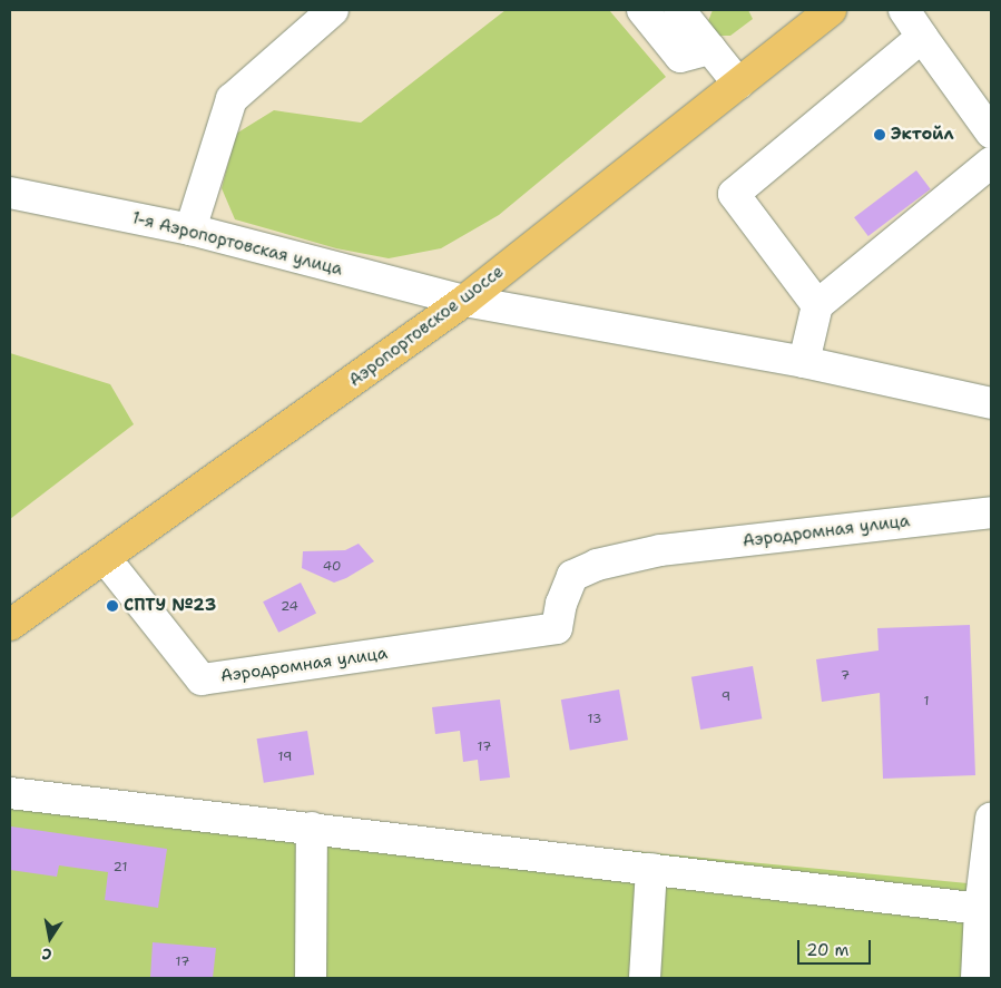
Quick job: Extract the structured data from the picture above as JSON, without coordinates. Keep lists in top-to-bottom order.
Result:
{
  "streets": {
    "main road": ["Аэропортовское шоссе"],
    "street": ["1-я Аэропортовская улица", "Аэродромная улица"]
  },
  "crossings": [
    ["1-я Аэропортовская улица", "Аэропортовское шоссе"],
    ["Аэропортовское шоссе", "Аэродромная улица"]
  ],
  "places": ["Эктойл", "СПТУ №23"],
  "house_numbers": [
    "40",
    "24",
    "7",
    "9",
    "1",
    "13",
    "17",
    "19",
    "21",
    "17"
  ],
  "scale_bar": "20 m",
  "north": "bottom"
}
